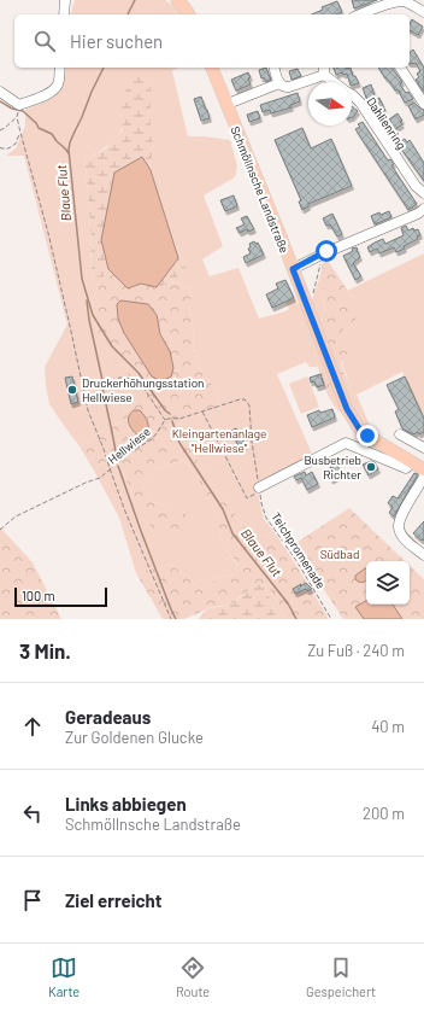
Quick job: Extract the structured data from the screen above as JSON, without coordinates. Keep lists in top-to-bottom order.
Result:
{
  "streets": {
    "main road": ["Schmöllnsche Landstraße"],
    "street": ["Dahlienring"],
    "path": ["Hellwiese", "Teichpromenade"]
  },
  "water": ["Blaue Flut"],
  "parks": ["Kleingartenanlage \"Hellwiese\"", "Südbad"],
  "places": ["Druckerhöhungsstation Hellwiese", "Busbetrieb Richter"],
  "scale_bar": "100 m",
  "north": "right",
  "page": {
    "search": "Hier suchen",
    "scale": "100 m",
    "heading": ["3 Min.", "Zu Fuß · 240 m"],
    "list": [
      ["Geradeaus", "Zur Goldenen Glucke", "40 m"],
      ["Links abbiegen", "Schmöllnsche Landstraße", "200 m"],
      "Ziel erreicht"
    ],
    "nav": ["Karte", "Route", "Gespeichert"]
  }
}
